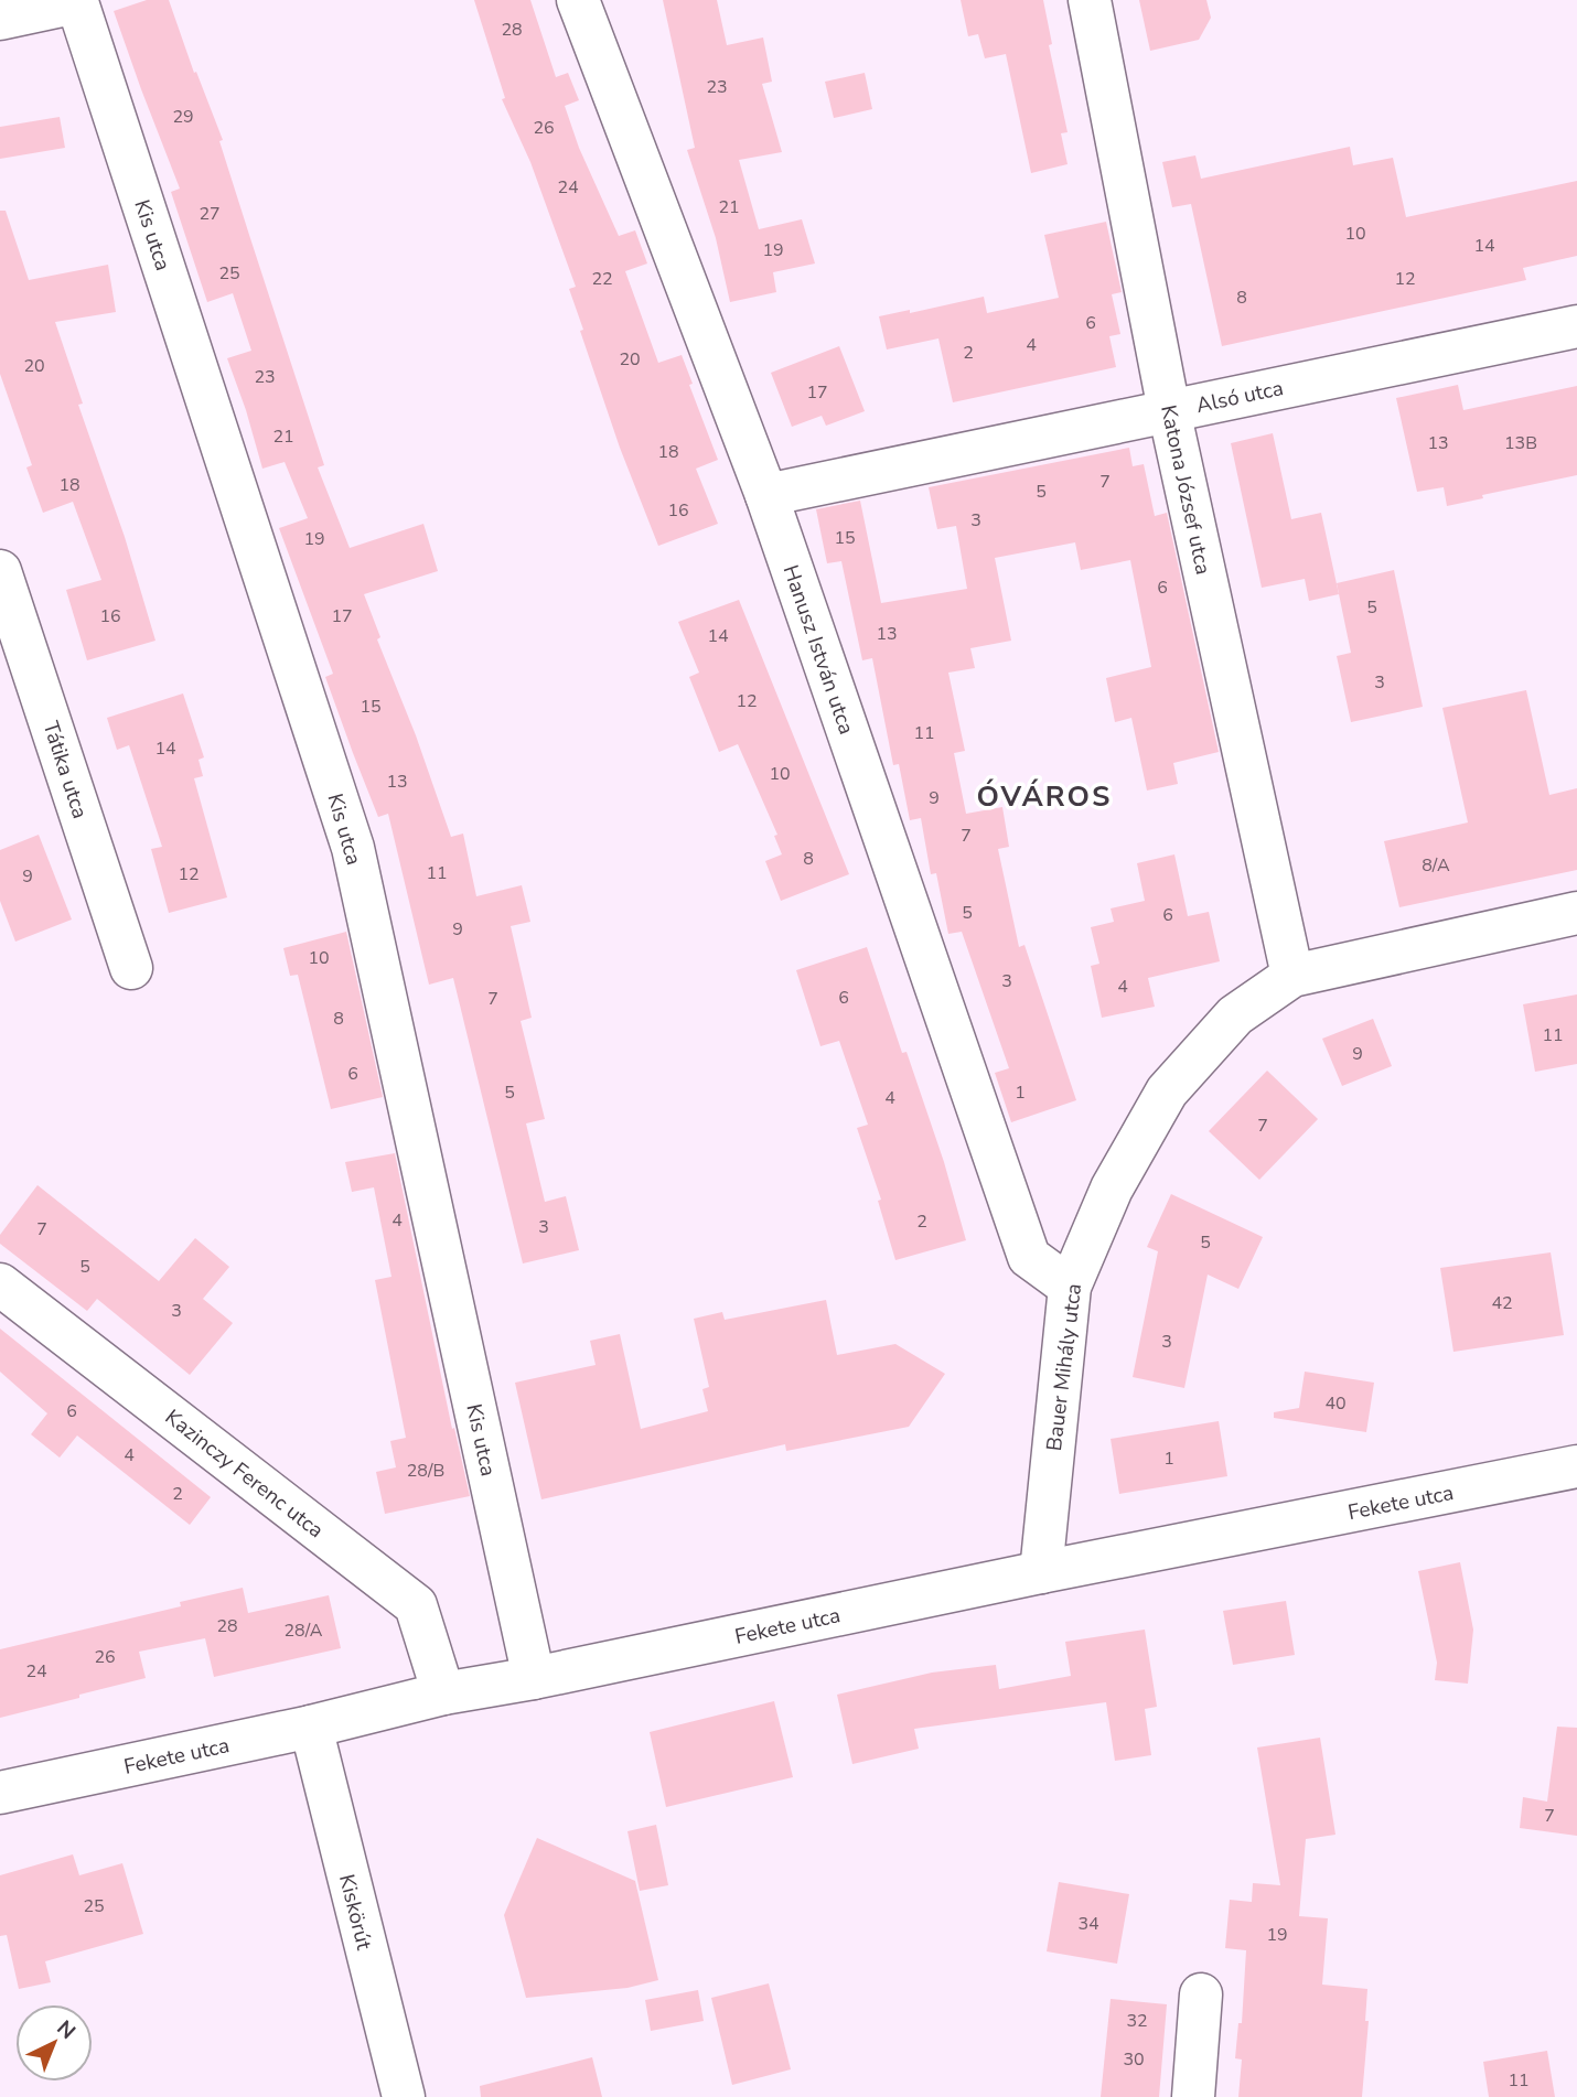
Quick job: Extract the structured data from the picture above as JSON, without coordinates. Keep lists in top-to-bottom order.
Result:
{
  "streets": {
    "street": [
      "Kis utca",
      "Alsó utca",
      "Katona József utca",
      "Hanusz István utca",
      "Tátika utca",
      "Bauer Mihály utca",
      "Kazinczy Ferenc utca",
      "Fekete utca",
      "Kiskörút"
    ]
  },
  "crossings": [
    ["Kis utca", "Fekete utca"],
    ["Alsó utca", "Katona József utca"],
    ["Alsó utca", "Hanusz István utca"],
    ["Katona József utca", "Bauer Mihály utca"],
    ["Hanusz István utca", "Bauer Mihály utca"],
    ["Bauer Mihály utca", "Fekete utca"],
    ["Kazinczy Ferenc utca", "Fekete utca"],
    ["Fekete utca", "Kiskörút"]
  ],
  "districts": ["ÓVÁROS"],
  "house_numbers": [
    "28",
    "23",
    "29",
    "26",
    "24",
    "21",
    "27",
    "10",
    "14",
    "19",
    "25",
    "22",
    "12",
    "8",
    "6",
    "4",
    "2",
    "20",
    "20",
    "23",
    "17",
    "21",
    "13",
    "13B",
    "18",
    "7",
    "18",
    "5",
    "16",
    "3",
    "15",
    "19",
    "6",
    "5",
    "16",
    "17",
    "13",
    "14",
    "3",
    "12",
    "15",
    "11",
    "14",
    "10",
    "13",
    "9",
    "7",
    "8",
    "8/A",
    "11",
    "12",
    "9",
    "5",
    "6",
    "9",
    "10",
    "3",
    "4",
    "6",
    "7",
    "8",
    "11",
    "9",
    "6",
    "5",
    "1",
    "4",
    "7",
    "4",
    "2",
    "3",
    "7",
    "5",
    "5",
    "42",
    "3",
    "3",
    "40",
    "6",
    "4",
    "1",
    "28/B",
    "2",
    "28",
    "28/A",
    "26",
    "24",
    "7",
    "25",
    "34",
    "19",
    "32",
    "30",
    "11"
  ],
  "north": "top right"
}
